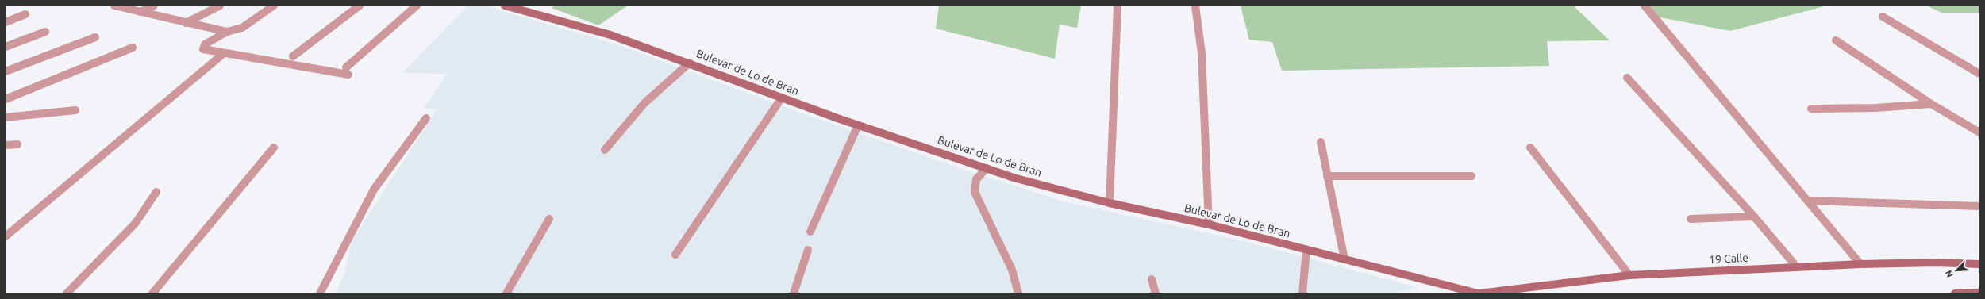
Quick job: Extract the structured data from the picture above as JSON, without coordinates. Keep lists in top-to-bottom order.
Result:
{
  "streets": {
    "street": ["Bulevar de Lo de Bran", "19 Calle"]
  },
  "crossings": [
    ["Bulevar de Lo de Bran", "19 Calle"]
  ],
  "north": "bottom left"
}
